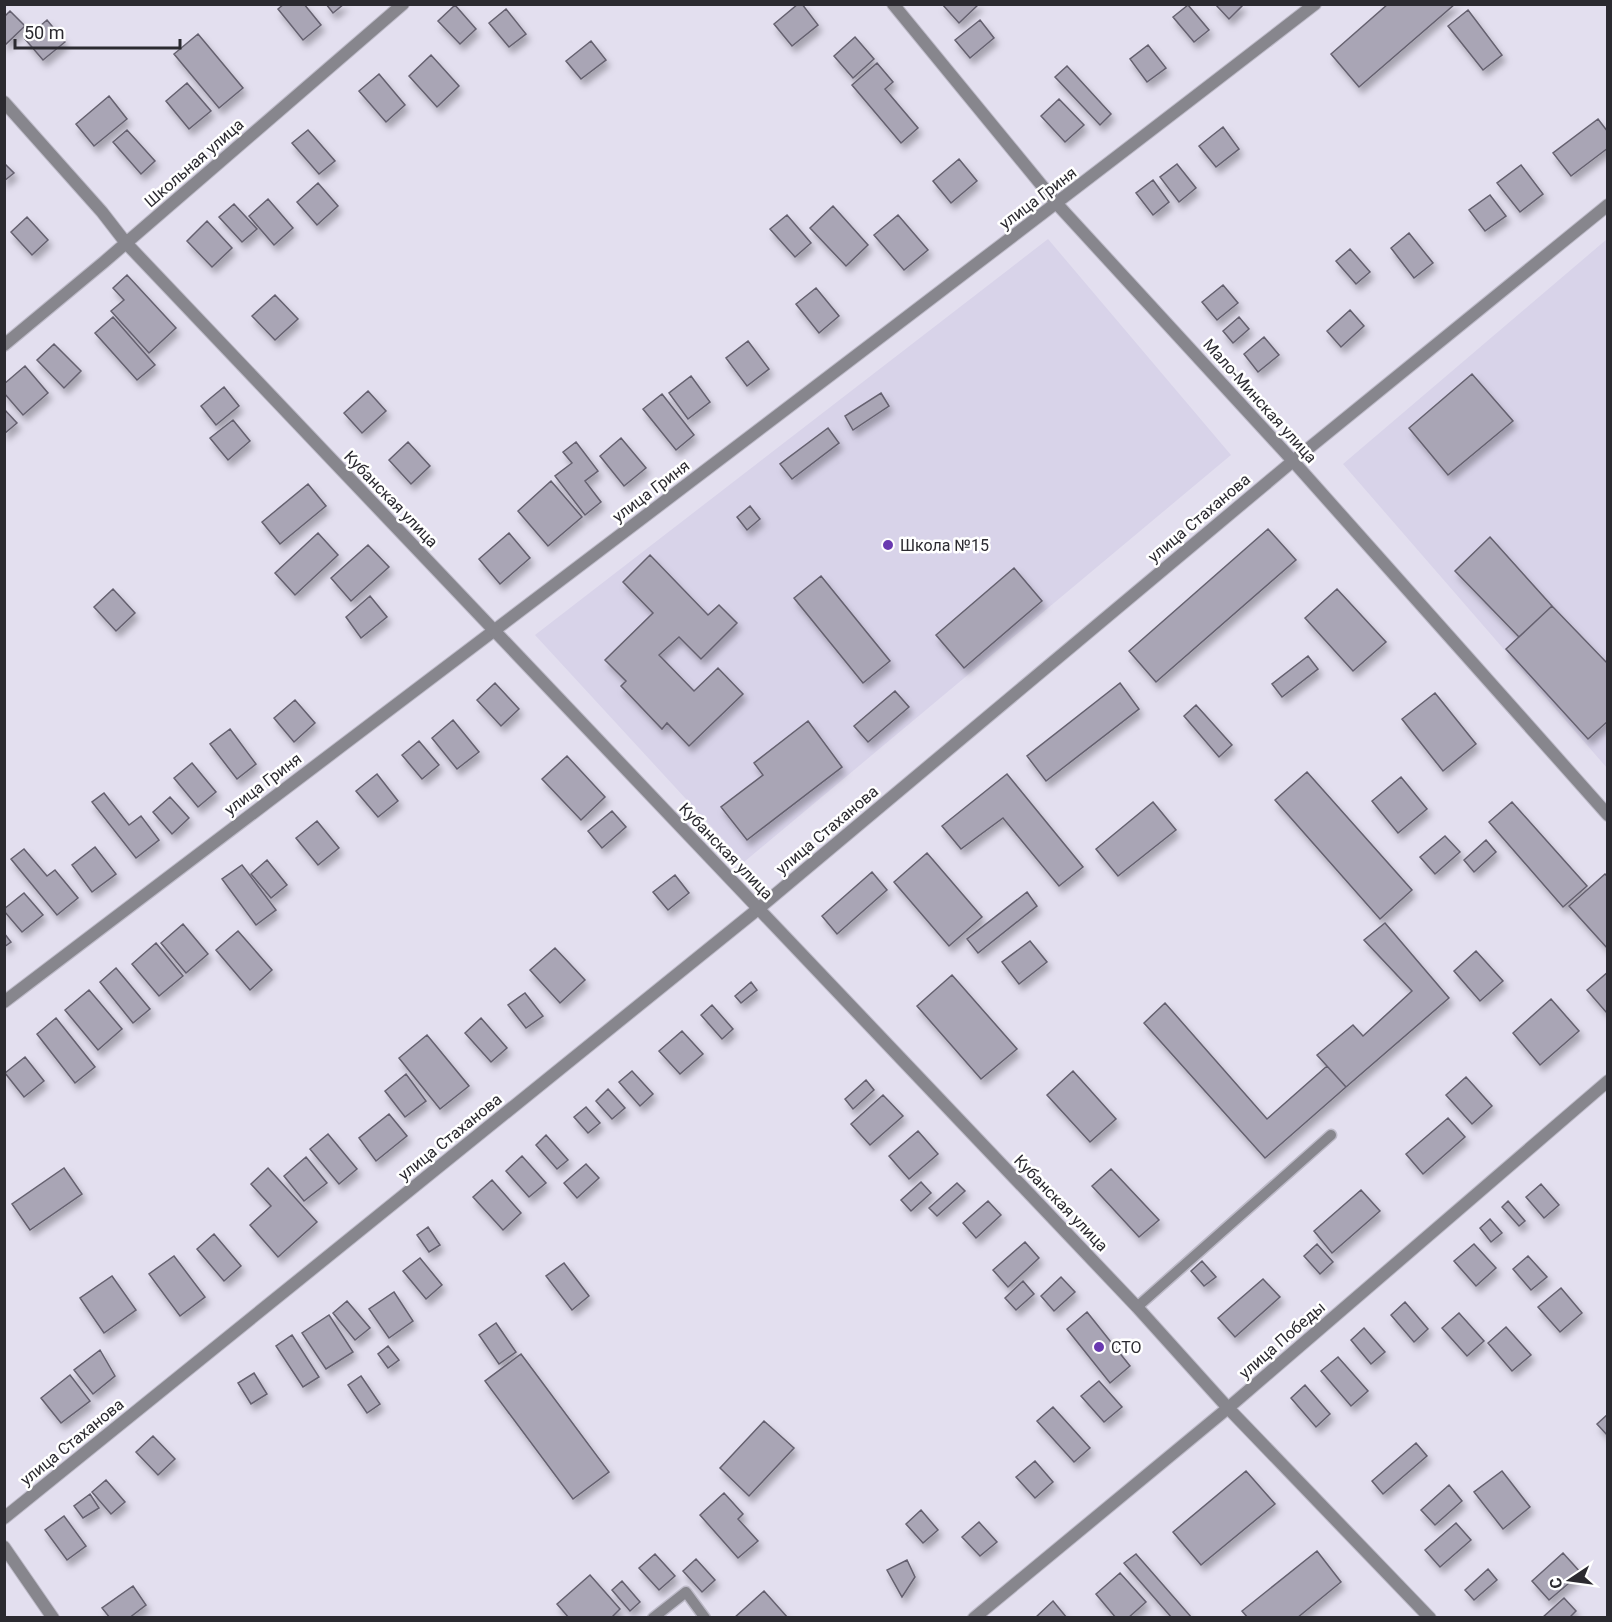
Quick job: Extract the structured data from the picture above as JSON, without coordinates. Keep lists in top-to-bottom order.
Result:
{
  "streets": {
    "street": [
      "Школьная улица",
      "улица Гриня",
      "Мало-Минская улица",
      "Кубанская улица",
      "улица Стаханова",
      "улица Победы"
    ]
  },
  "crossings": [
    ["Школьная улица", "Кубанская улица"],
    ["улица Гриня", "Мало-Минская улица"],
    ["улица Гриня", "Кубанская улица"],
    ["Мало-Минская улица", "улица Стаханова"],
    ["Кубанская улица", "улица Стаханова"],
    ["Кубанская улица", "улица Победы"]
  ],
  "places": ["Школа №15", "СТО"],
  "scale_bar": "50 m",
  "north": "left"
}
